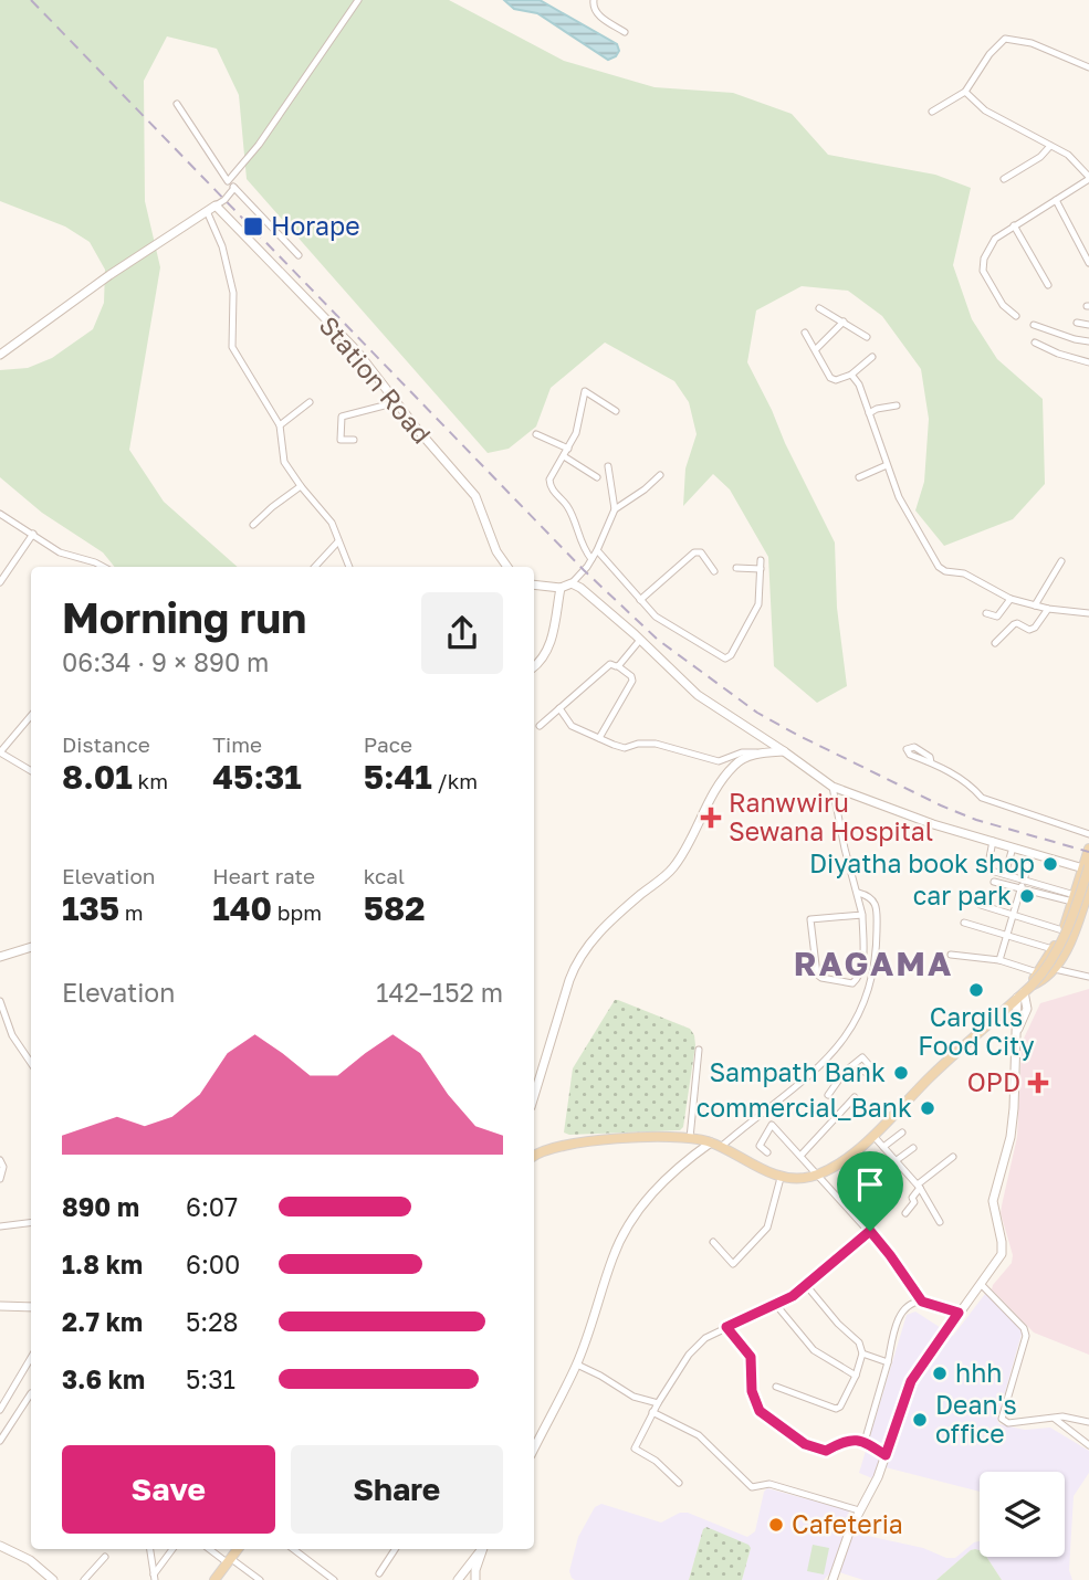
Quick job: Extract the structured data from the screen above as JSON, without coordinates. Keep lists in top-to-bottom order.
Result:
{
  "streets": {
    "street": ["Station Road"]
  },
  "districts": ["RAGAMA"],
  "places": {
    "transit": ["Horape"],
    "health": ["Ranwwiru Sewana Hospital", "OPD"],
    "other": [
      "Diyatha book shop",
      "car park",
      "Cargills Food City",
      "Sampath Bank",
      "commercial_Bank",
      "hhh",
      "Dean's office",
      "Cafeteria"
    ]
  },
  "page": {
    "heading": ["Morning run", "06:34 · 9 × 890 m"],
    "stats": [
      ["Distance", "8.01 km"],
      ["Time", "45:31"],
      ["Pace", "5:41 /km"],
      ["Elevation", "135 m"],
      ["Heart rate", "140 bpm"],
      ["kcal", "582"]
    ],
    "chart": ["Elevation", "142–152 m"],
    "list": [
      {
        "name": "890 m",
        "note": "6:07"
      },
      {
        "name": "1.8 km",
        "note": "6:00"
      },
      {
        "name": "2.7 km",
        "note": "5:28"
      },
      {
        "name": "3.6 km",
        "note": "5:31"
      }
    ],
    "buttons": ["Save", "Share"]
  }
}
